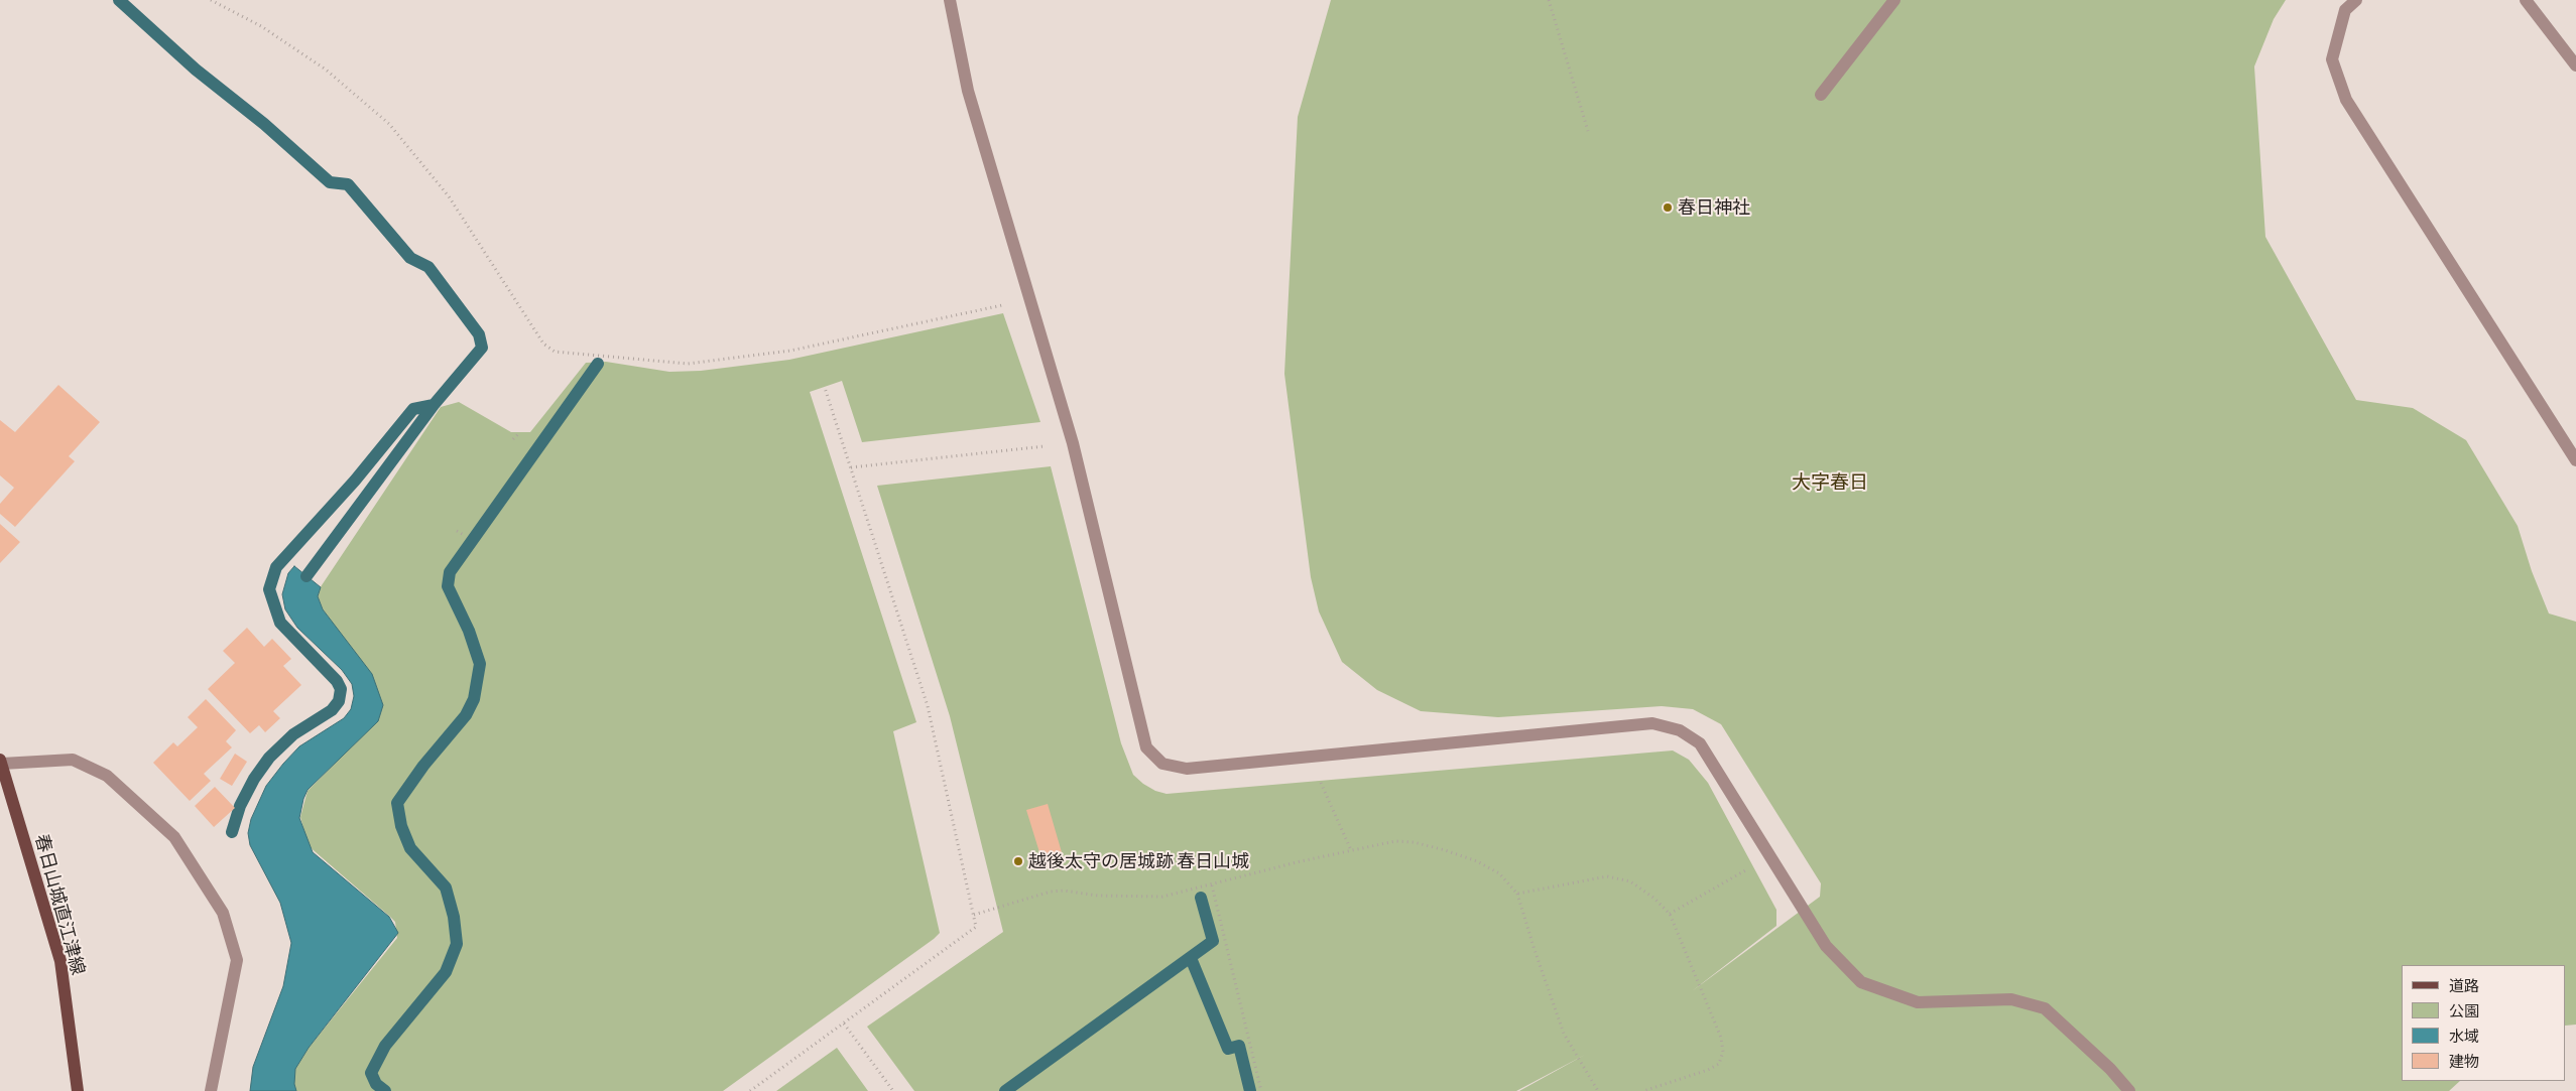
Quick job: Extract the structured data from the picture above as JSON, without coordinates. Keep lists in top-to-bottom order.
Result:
{
  "streets": {
    "main road": ["春日山城直江津線"]
  },
  "districts": ["大字春日"],
  "places": ["春日神社", "越後太守の居城跡 春日山城"],
  "legend": [
    "道路",
    "公園",
    "水域",
    "建物"
  ]
}
